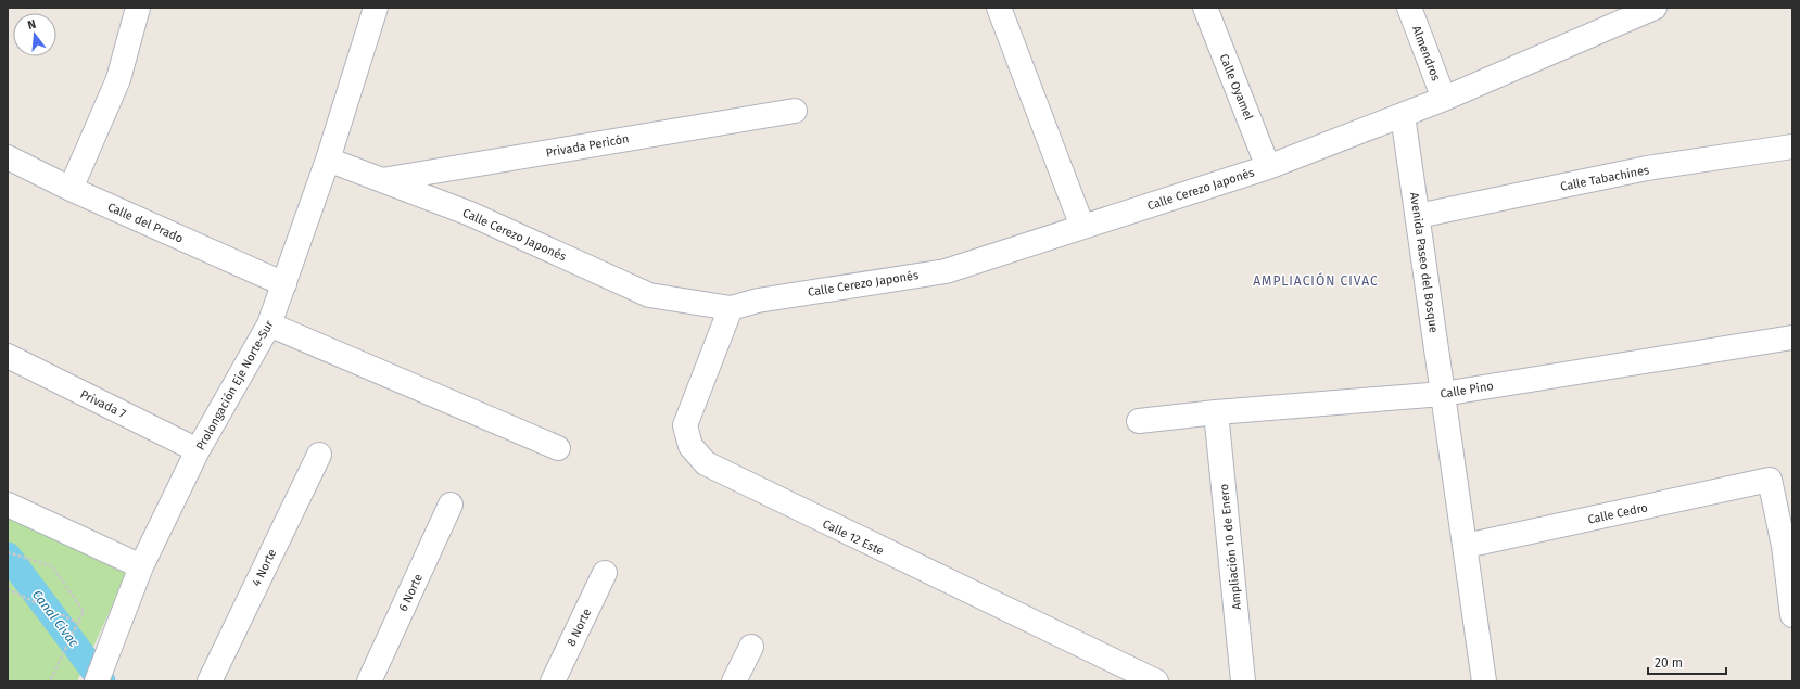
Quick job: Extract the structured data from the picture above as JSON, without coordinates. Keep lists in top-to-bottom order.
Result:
{
  "streets": {
    "street": [
      "Almendros",
      "Calle Oyamel",
      "Privada Pericón",
      "Calle Tabachines",
      "Calle Cerezo Japonés",
      "Calle del Prado",
      "Avenida Paseo del Bosque",
      "Prolongación Eje Norte-Sur",
      "Calle Pino",
      "Privada 7",
      "Calle Cedro",
      "Calle 12 Este",
      "Ampliación 10 de Enero",
      "4 Norte",
      "6 Norte",
      "8 Norte"
    ]
  },
  "crossings": [
    ["Calle Oyamel", "Calle Cerezo Japonés"],
    ["Privada Pericón", "Calle Cerezo Japonés"],
    ["Calle Tabachines", "Avenida Paseo del Bosque"],
    ["Calle Cerezo Japonés", "Avenida Paseo del Bosque"],
    ["Calle Cerezo Japonés", "Prolongación Eje Norte-Sur"],
    ["Calle Cerezo Japonés", "Calle 12 Este"],
    ["Calle del Prado", "Prolongación Eje Norte-Sur"],
    ["Avenida Paseo del Bosque", "Calle Pino"],
    ["Avenida Paseo del Bosque", "Calle Cedro"],
    ["Prolongación Eje Norte-Sur", "Privada 7"],
    ["Calle Pino", "Ampliación 10 de Enero"]
  ],
  "districts": ["AMPLIACIÓN CIVAC"],
  "water": ["Canal Civac"],
  "scale_bar": "20 m",
  "north": "top"
}
